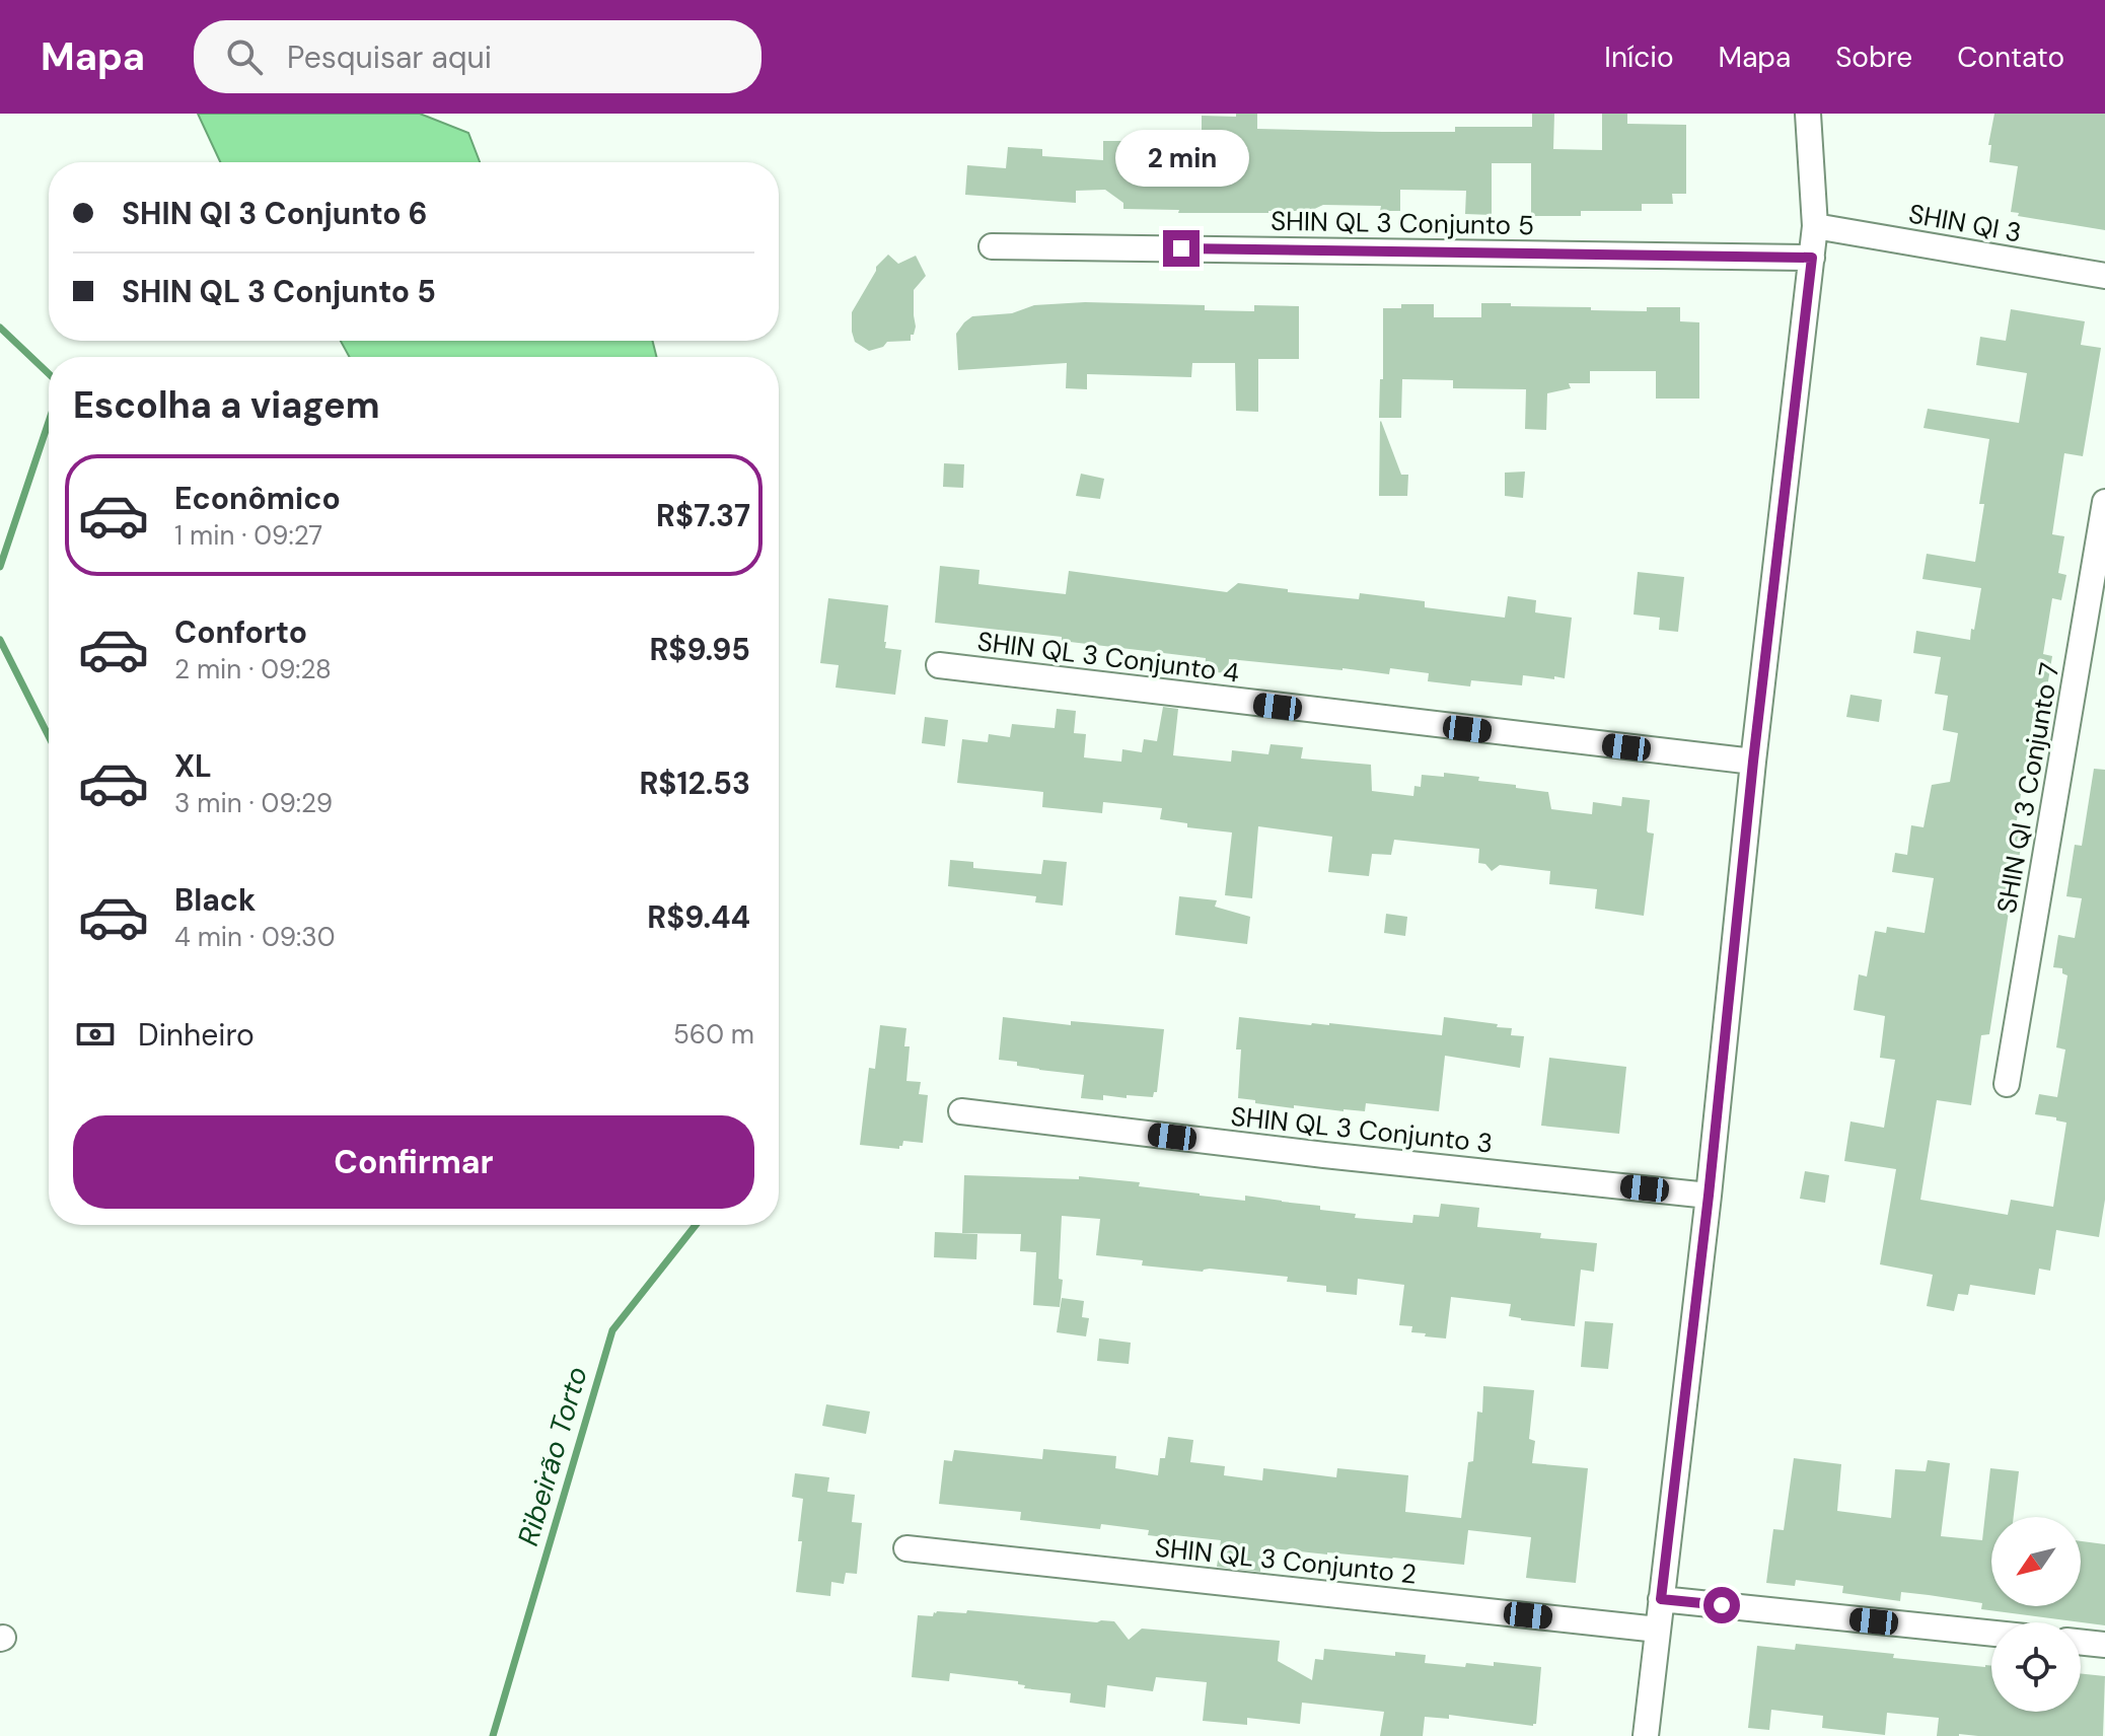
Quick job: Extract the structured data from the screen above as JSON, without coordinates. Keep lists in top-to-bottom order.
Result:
{
  "streets": {
    "street": [
      "SHIN QL 3 Conjunto 5",
      "SHIN QI 3",
      "SHIN QL 3 Conjunto 4",
      "SHIN QI 3 Conjunto 7",
      "SHIN QL 3 Conjunto 3",
      "SHIN QL 3 Conjunto 2"
    ]
  },
  "water": ["Ribeirão Torto"],
  "north": "bottom left",
  "page": {
    "header": "Mapa",
    "search": "Pesquisar aqui",
    "nav": [
      "Início",
      "Mapa",
      "Sobre",
      "Contato"
    ],
    "bubble": "2 min",
    "banner": ["SHIN QI 3 Conjunto 6", "SHIN QL 3 Conjunto 5"],
    "heading": "Escolha a viagem",
    "list": [
      {
        "name": "Econômico",
        "note": "1 min · 09:27",
        "value": "R$7.37"
      },
      {
        "name": "Conforto",
        "note": "2 min · 09:28",
        "value": "R$9.95"
      },
      {
        "name": "XL",
        "note": "3 min · 09:29",
        "value": "R$12.53"
      },
      {
        "name": "Black",
        "note": "4 min · 09:30",
        "value": "R$9.44"
      }
    ],
    "pay": ["Dinheiro", "560 m"],
    "buttons": "Confirmar"
  }
}
